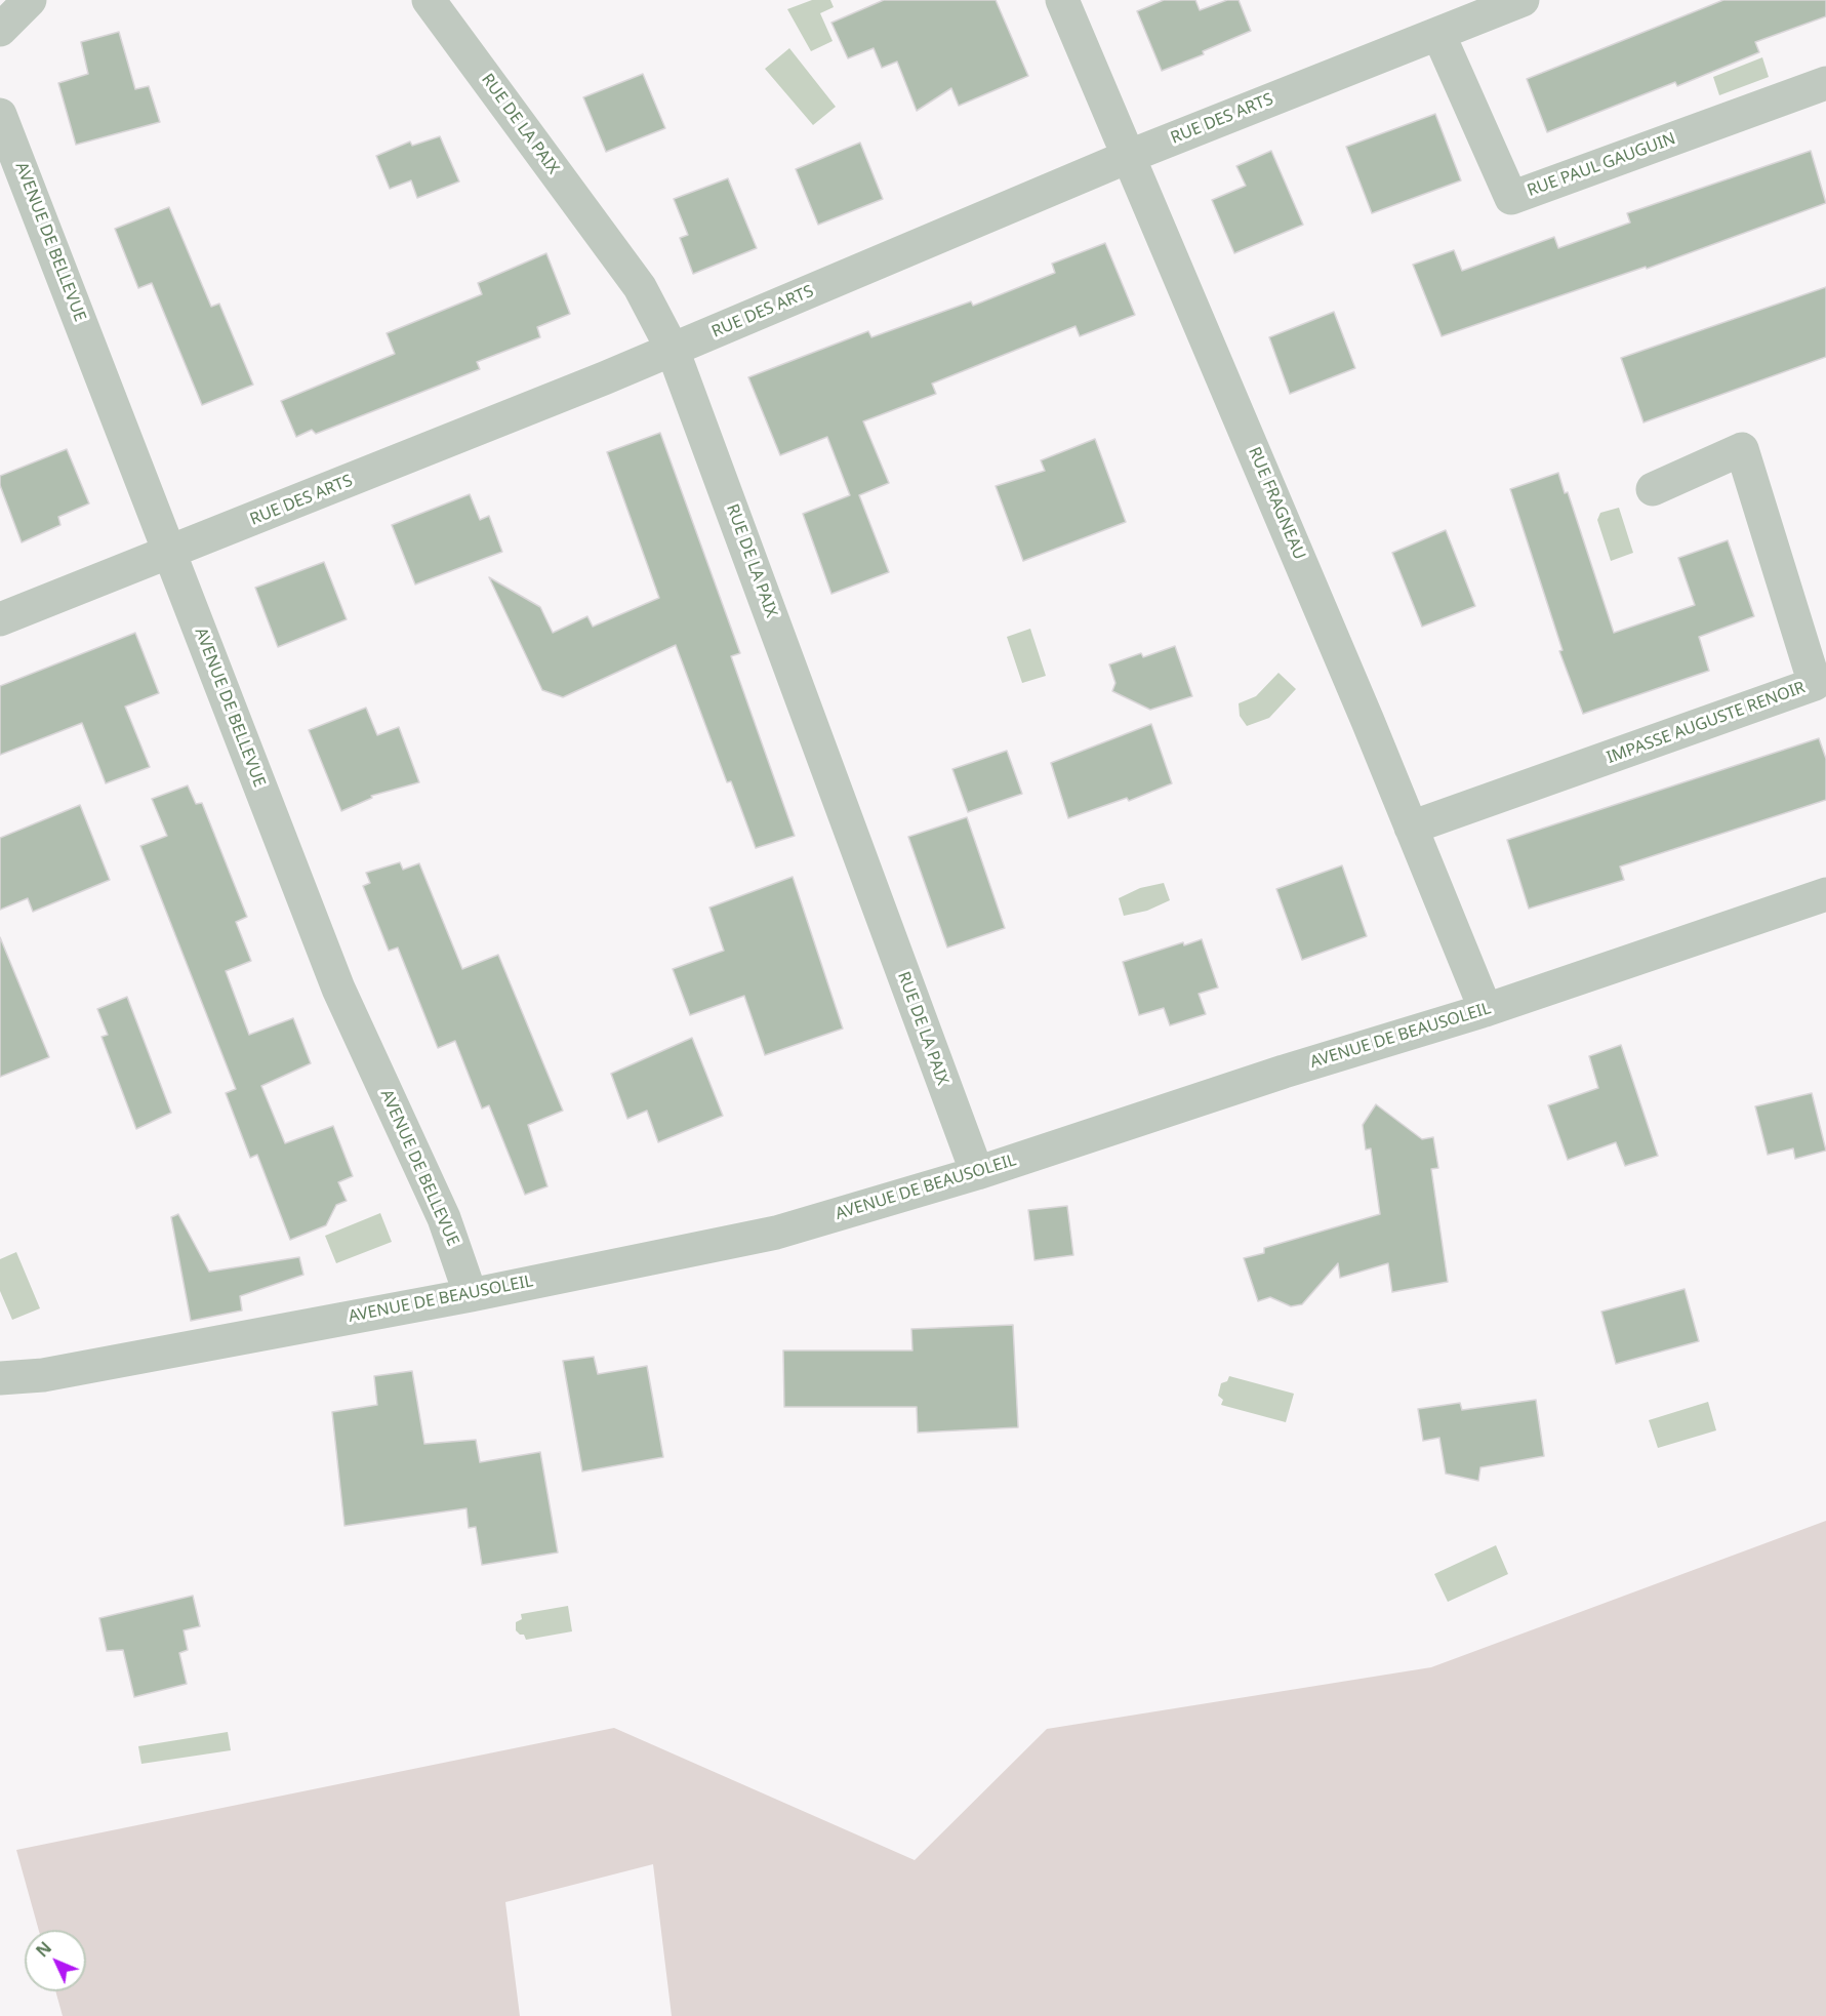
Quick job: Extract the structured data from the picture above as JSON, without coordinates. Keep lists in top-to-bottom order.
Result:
{
  "streets": {
    "street": [
      "RUE DES ARTS",
      "RUE DE LA PAIX",
      "RUE PAUL GAUGUIN",
      "AVENUE DE BELLEVUE",
      "RUE FRAGNEAU",
      "IMPASSE AUGUSTE RENOIR",
      "AVENUE DE BEAUSOLEIL"
    ]
  },
  "crossings": [
    ["RUE DES ARTS", "RUE DE LA PAIX"],
    ["RUE DES ARTS", "RUE PAUL GAUGUIN"],
    ["RUE DES ARTS", "AVENUE DE BELLEVUE"],
    ["RUE DES ARTS", "RUE FRAGNEAU"],
    ["RUE DE LA PAIX", "AVENUE DE BEAUSOLEIL"],
    ["AVENUE DE BELLEVUE", "AVENUE DE BEAUSOLEIL"],
    ["RUE FRAGNEAU", "IMPASSE AUGUSTE RENOIR"],
    ["RUE FRAGNEAU", "AVENUE DE BEAUSOLEIL"]
  ],
  "north": "top left"
}
